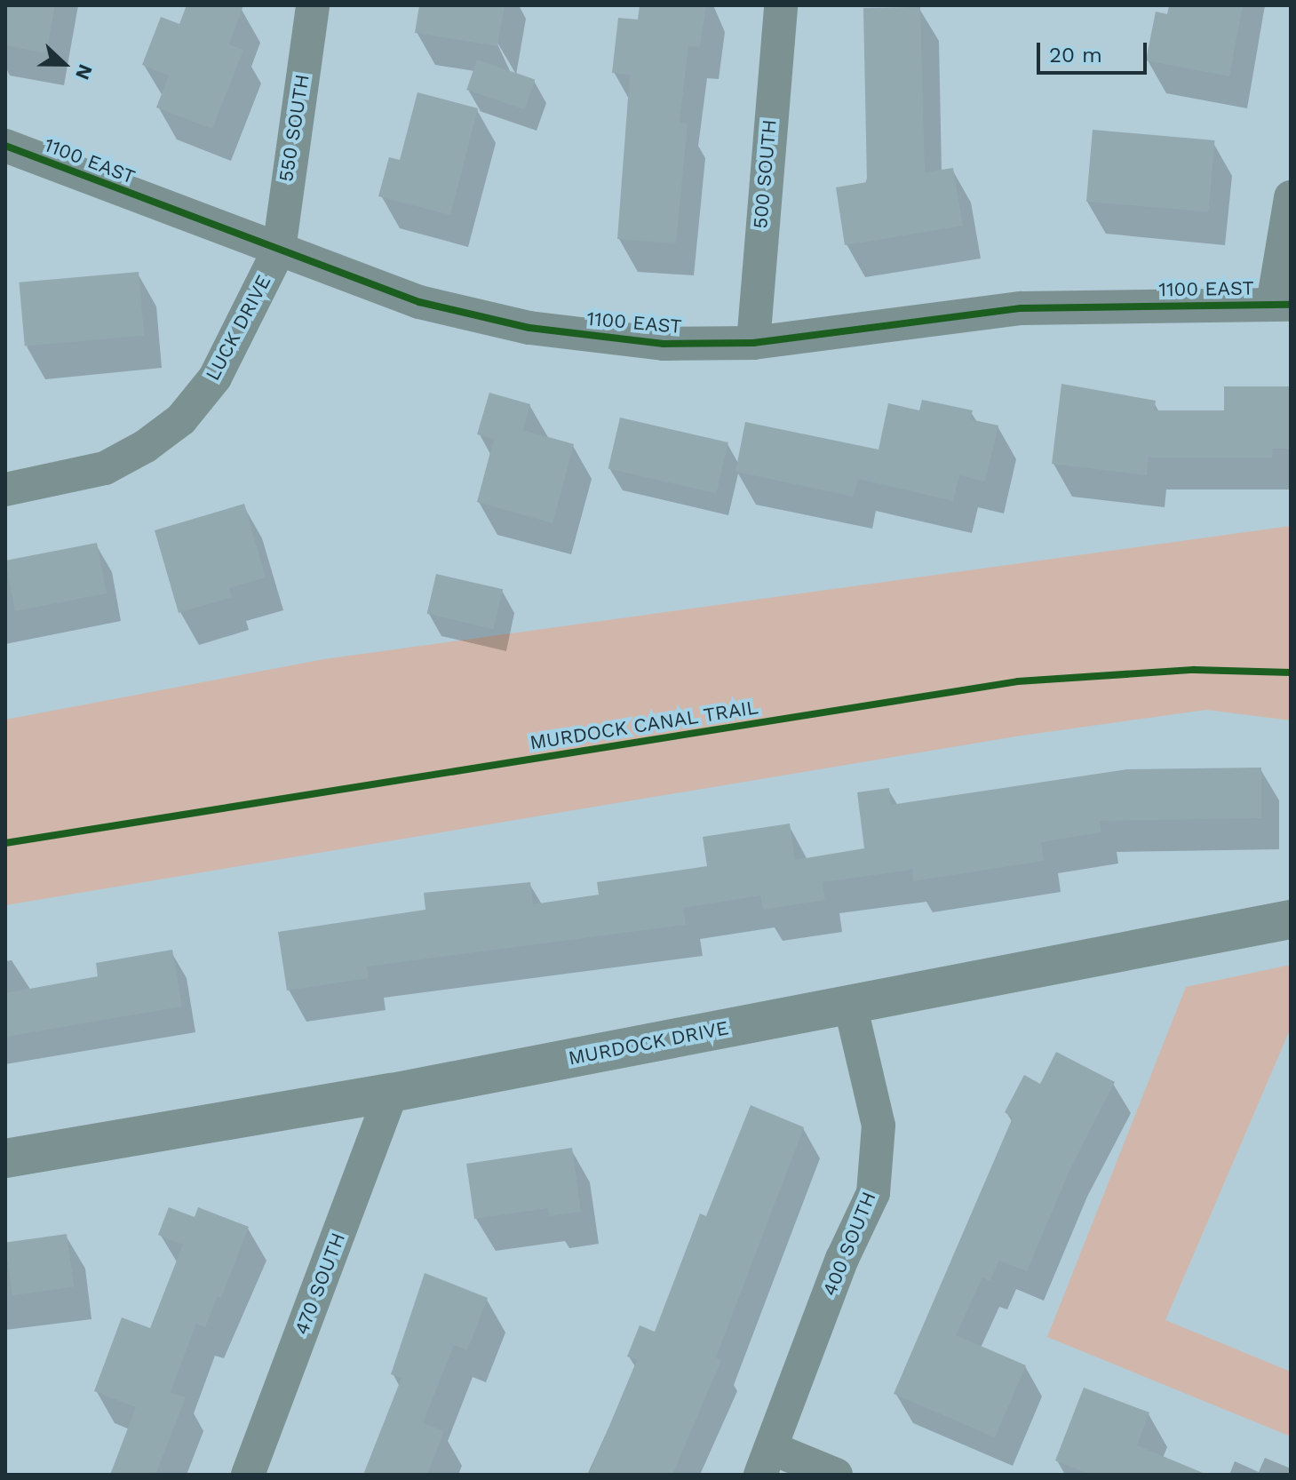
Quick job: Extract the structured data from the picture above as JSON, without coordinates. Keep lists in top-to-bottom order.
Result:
{
  "streets": {
    "street": [
      "550 SOUTH",
      "1100 EAST",
      "500 SOUTH",
      "LUCK DRIVE",
      "MURDOCK DRIVE",
      "400 SOUTH",
      "470 SOUTH"
    ],
    "cycle path": ["MURDOCK CANAL TRAIL"]
  },
  "crossings": [
    ["550 SOUTH", "1100 EAST"],
    ["550 SOUTH", "LUCK DRIVE"],
    ["1100 EAST", "500 SOUTH"],
    ["1100 EAST", "LUCK DRIVE"],
    ["MURDOCK DRIVE", "400 SOUTH"],
    ["MURDOCK DRIVE", "470 SOUTH"]
  ],
  "scale_bar": "20 m",
  "north": "right"
}
